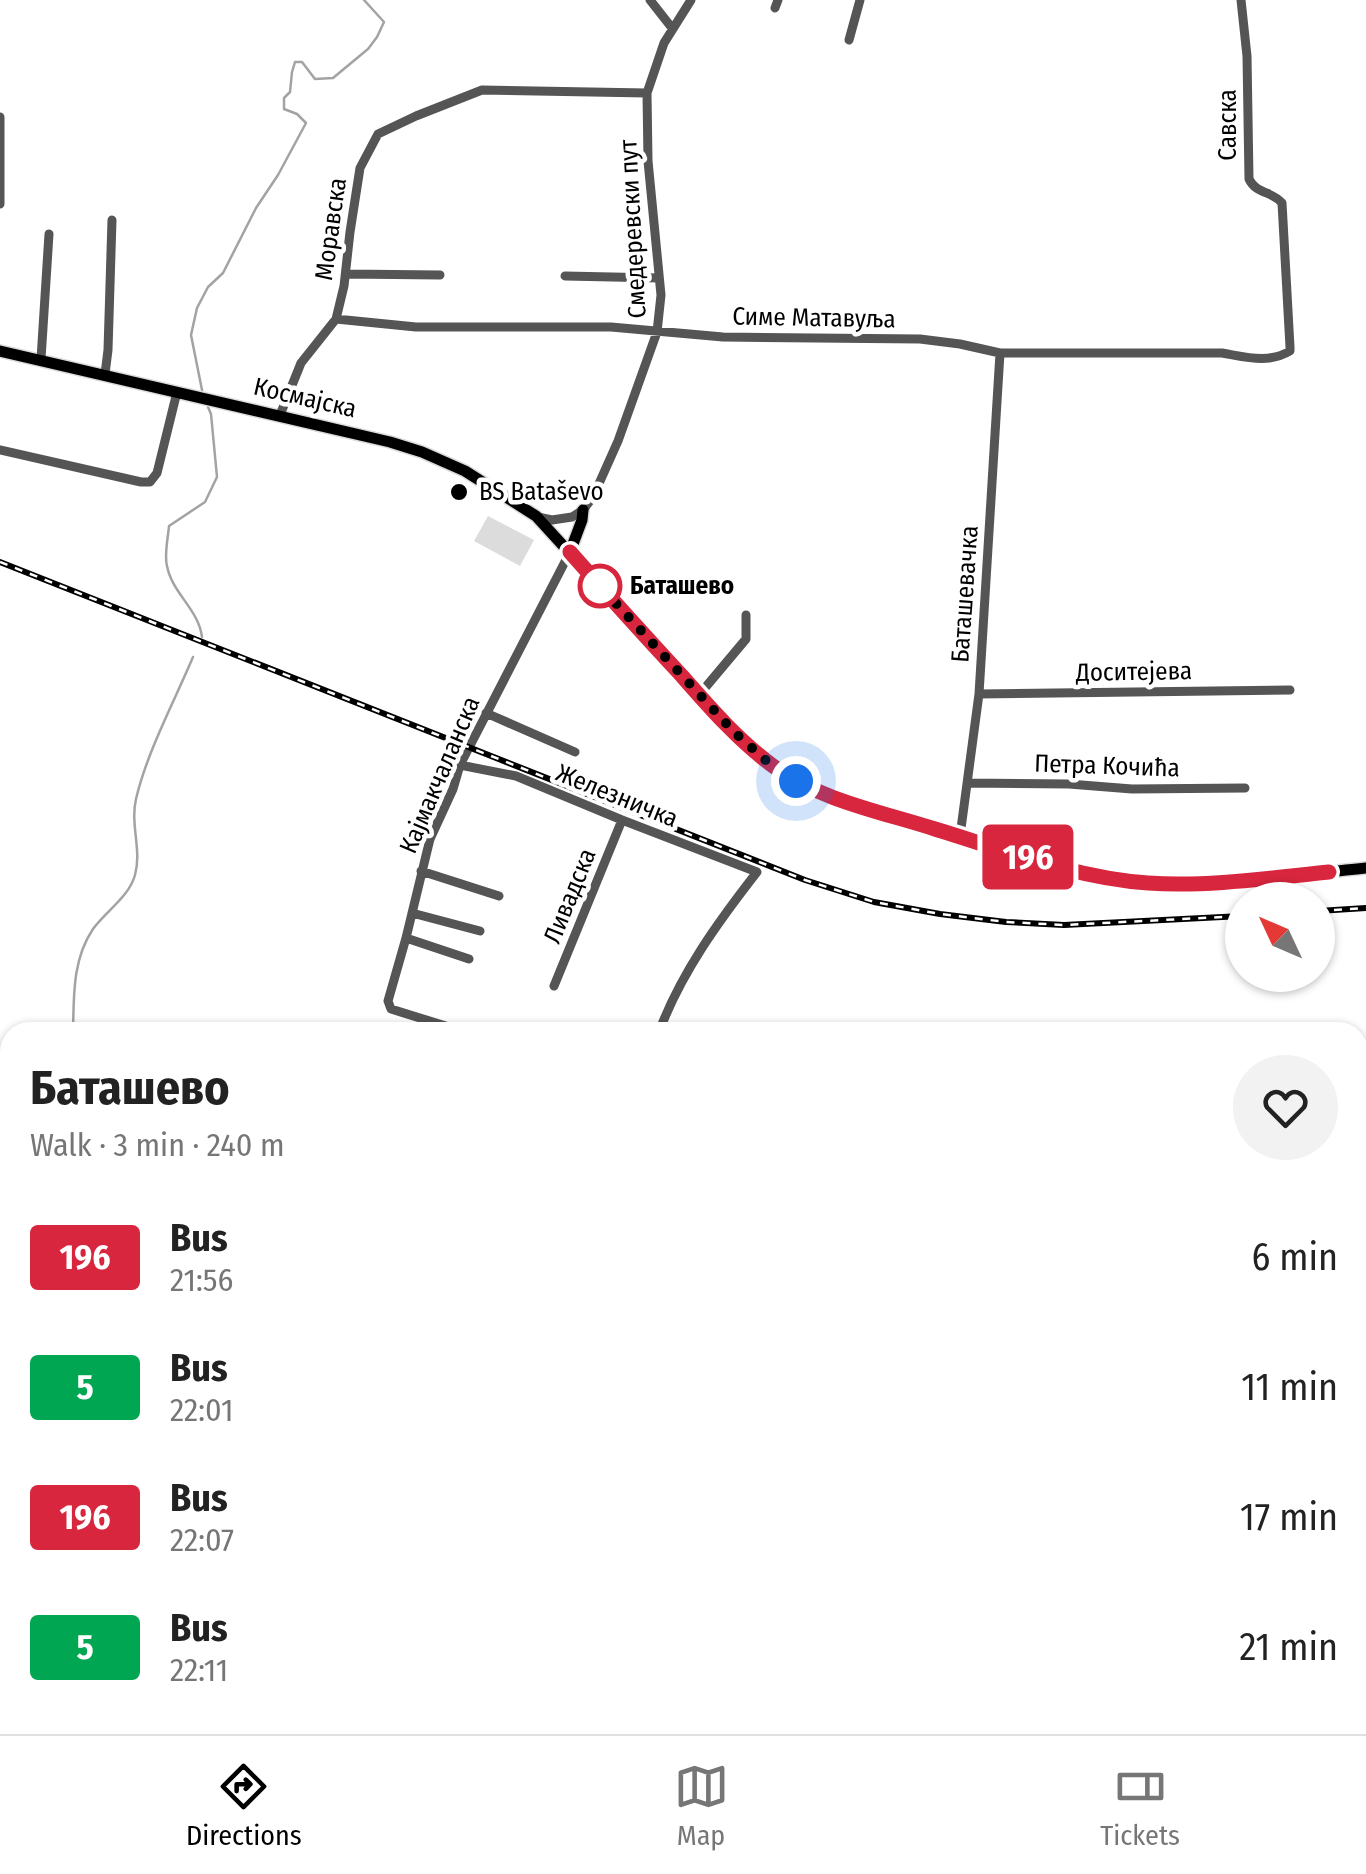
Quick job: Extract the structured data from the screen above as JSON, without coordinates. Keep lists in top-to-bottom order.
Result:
{
  "streets": {
    "main road": ["Космајска"],
    "street": [
      "Савска",
      "Моравска",
      "Смедеревски пут",
      "Симе Матавуља",
      "Баташевачка",
      "Доситејева",
      "Петра Кочића",
      "Кајмакчаланска",
      "Железничка",
      "Ливадска"
    ]
  },
  "crossings": [
    ["Савска", "Симе Матавуља"],
    ["Моравска", "Смедеревски пут"],
    ["Моравска", "Симе Матавуља"],
    ["Моравска", "Космајска"],
    ["Смедеревски пут", "Симе Матавуља"],
    ["Симе Матавуља", "Баташевачка"],
    ["Космајска", "Баташевачка"],
    ["Космајска", "Кајмакчаланска"],
    ["Баташевачка", "Доситејева"],
    ["Баташевачка", "Петра Кочића"],
    ["Кајмакчаланска", "Железничка"],
    ["Железничка", "Ливадска"]
  ],
  "places": ["BS Bataševo", "Баташево"],
  "lines": ["bus line 196"],
  "north": "top left",
  "page": {
    "on_map": "196",
    "heading": ["Баташево", "Walk · 3 min · 240 m"],
    "list": [
      {
        "mark": "196",
        "name": "Bus",
        "note": "21:56",
        "value": "6 min"
      },
      {
        "mark": "5",
        "name": "Bus",
        "note": "22:01",
        "value": "11 min"
      },
      {
        "mark": "196",
        "name": "Bus",
        "note": "22:07",
        "value": "17 min"
      },
      {
        "mark": "5",
        "name": "Bus",
        "note": "22:11",
        "value": "21 min"
      }
    ],
    "tabs": ["Directions", "Map", "Tickets"]
  }
}
